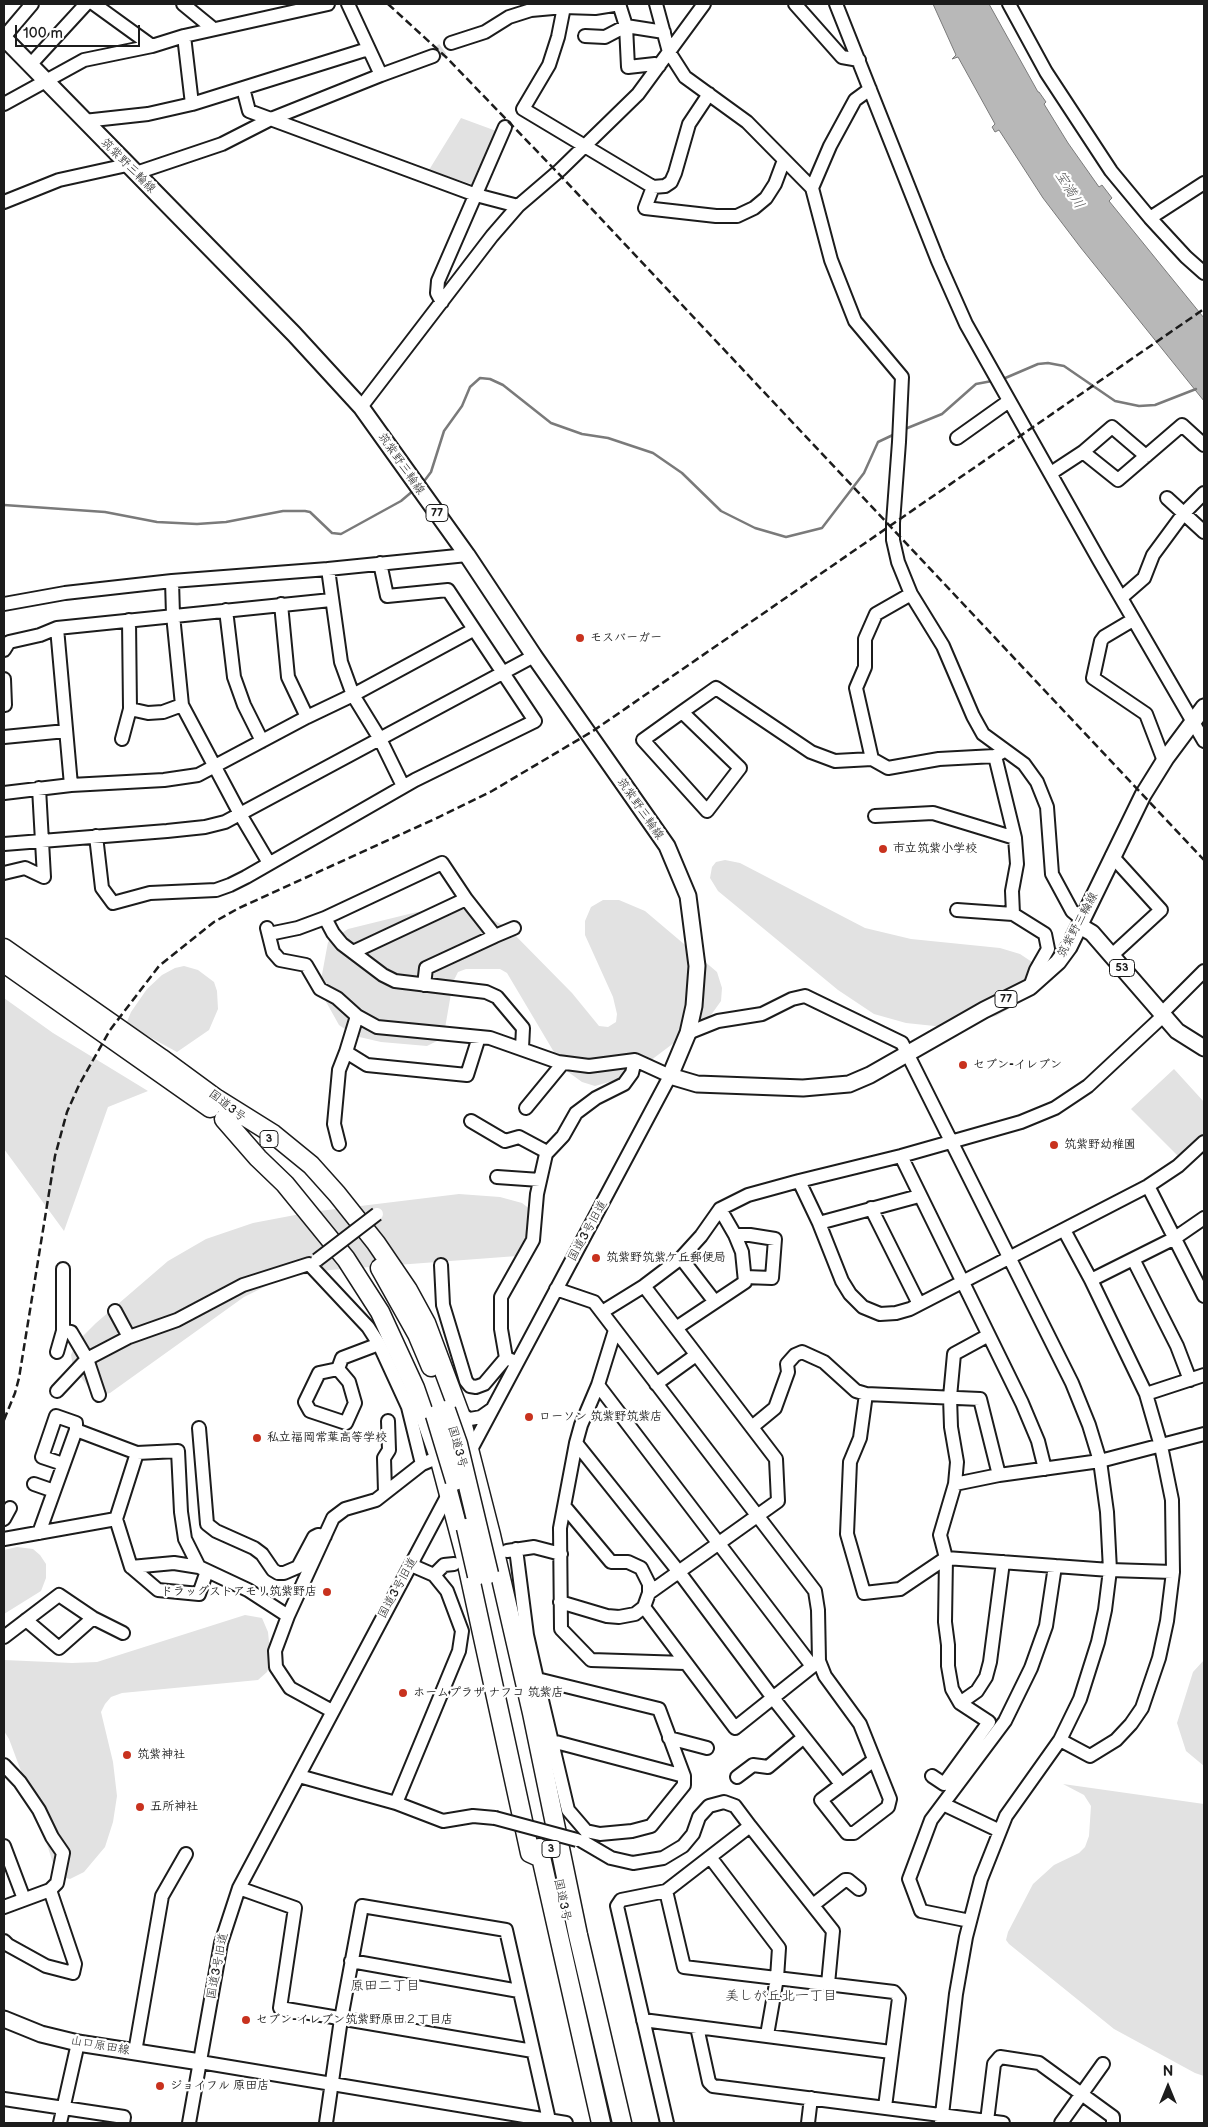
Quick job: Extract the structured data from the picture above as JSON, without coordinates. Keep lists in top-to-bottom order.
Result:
{
  "streets": {
    "highway": ["国道3号", "3"],
    "main road": [
      "筑紫野三輪線",
      "77",
      "53",
      "山口原田線"
    ],
    "street": ["国道3号旧道"]
  },
  "crossings": [
    ["筑紫野三輪線", "53"],
    ["筑紫野三輪線", "国道3号旧道"],
    ["国道3号旧道", "山口原田線"]
  ],
  "districts": ["原田二丁目", "美しが丘北一丁目"],
  "water": ["宝満川"],
  "places": [
    "モスバーガー",
    "市立筑紫小学校",
    "セブン-イレブン",
    "筑紫野幼稚園",
    "筑紫野筑紫ケ丘郵便局",
    "ローソン 筑紫野筑紫店",
    "私立福岡常葉高等学校",
    "ドラッグストアモリ筑紫野店",
    "ホームプラザ ナフコ 筑紫店",
    "筑紫神社",
    "五所神社",
    "セブン-イレブン筑紫野原田２丁目店",
    "ジョイフル 原田店"
  ],
  "scale_bar": "100 m",
  "north": "top"
}
